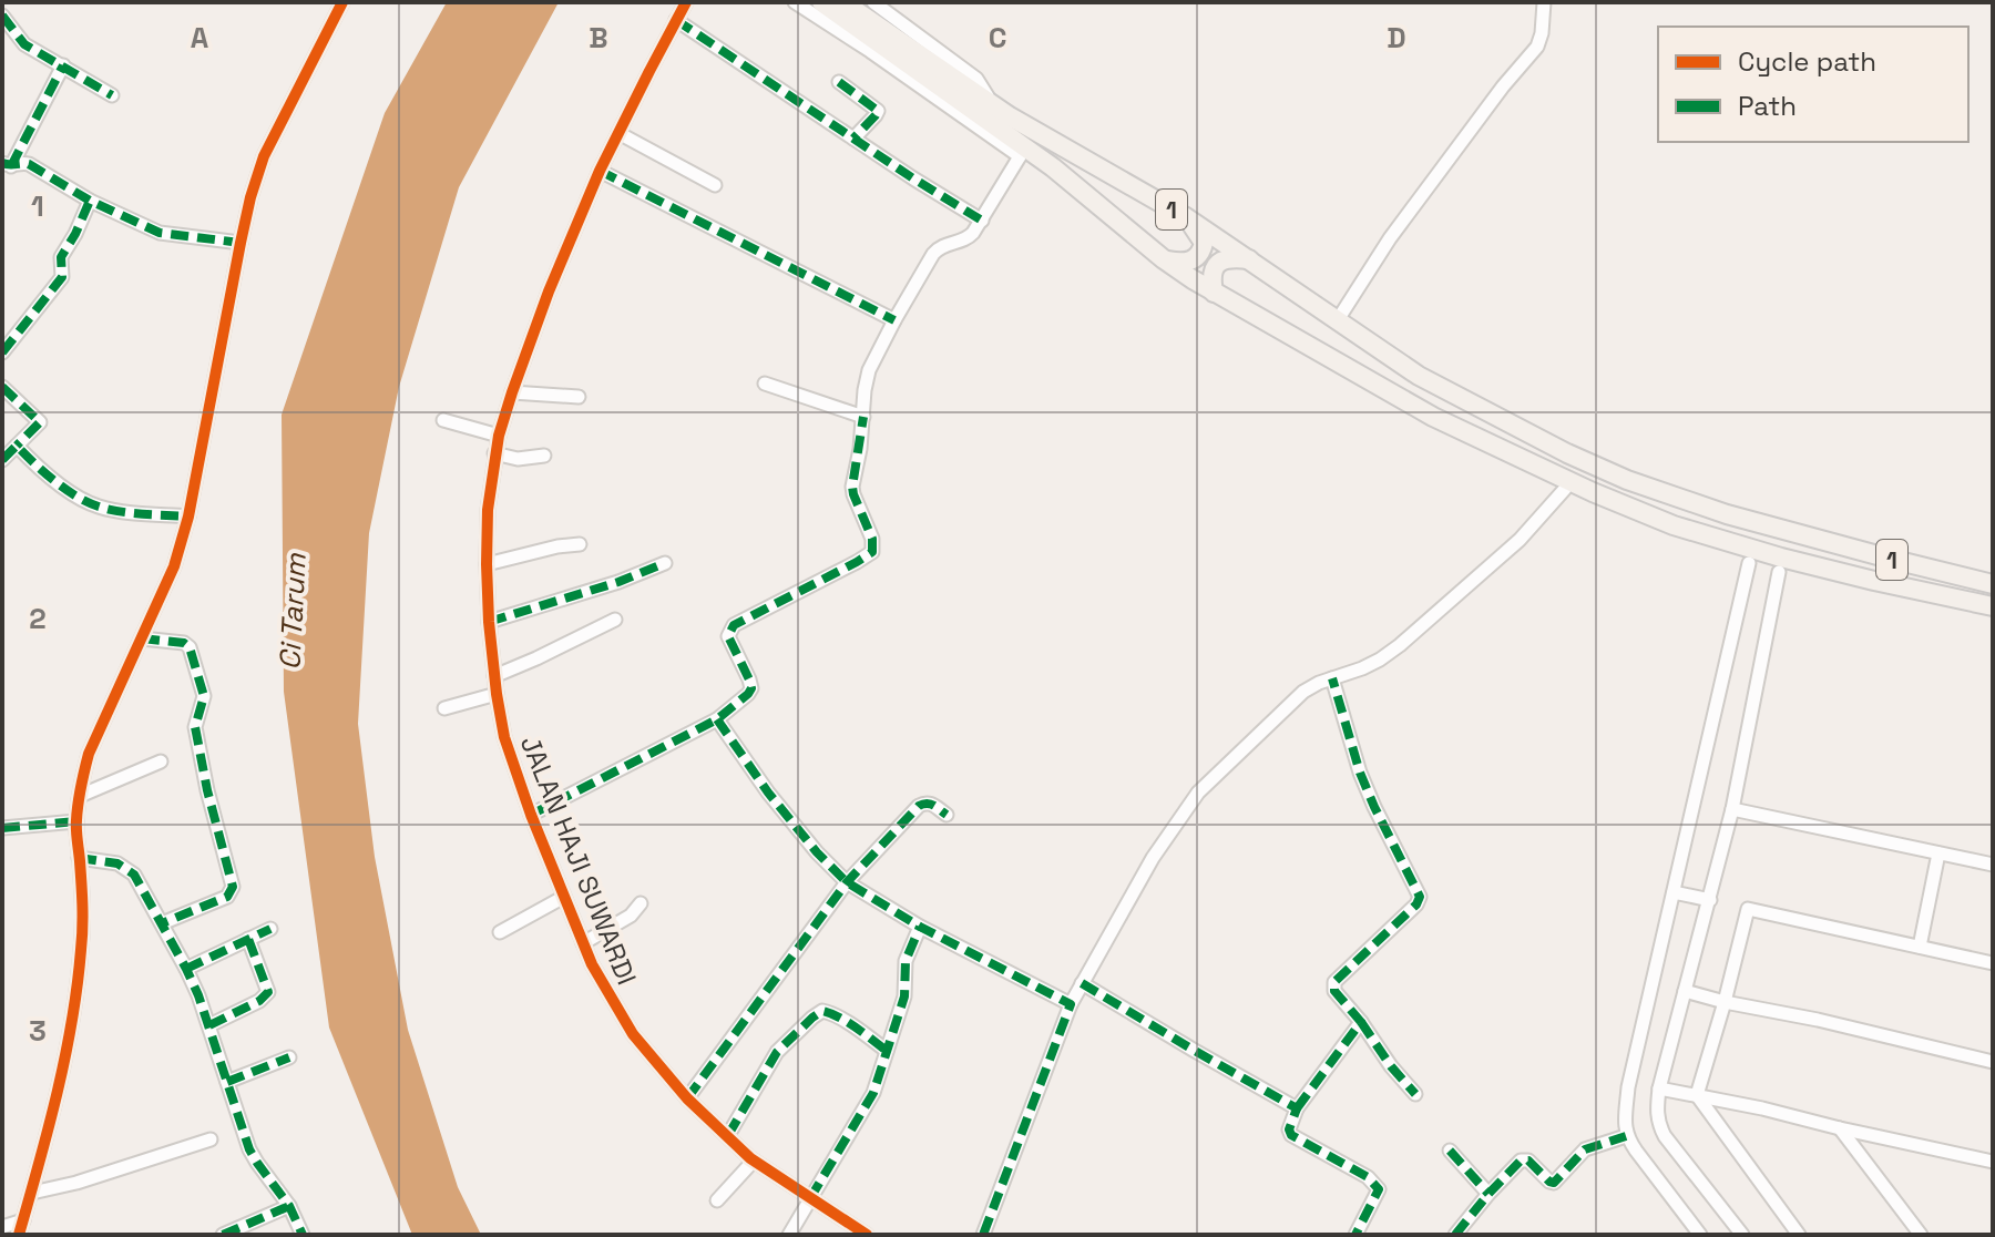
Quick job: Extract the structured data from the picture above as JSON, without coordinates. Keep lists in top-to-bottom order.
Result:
{
  "streets": {
    "main road": ["1"],
    "street": ["JALAN HAJI SUWARDI"]
  },
  "water": ["Ci Tarum"],
  "legend": ["Cycle path", "Path"],
  "grid": {
    "columns": [
      "A",
      "B",
      "C",
      "D"
    ],
    "rows": ["1", "2", "3"]
  }
}
